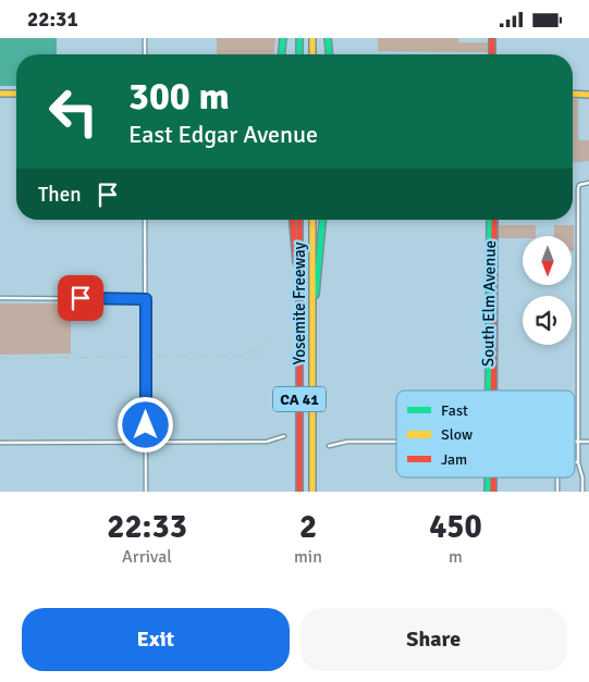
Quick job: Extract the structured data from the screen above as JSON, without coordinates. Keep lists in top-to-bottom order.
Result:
{
  "streets": {
    "main road": ["Yosemite Freeway", "South Elm Avenue", "CA 41"]
  },
  "legend": ["Fast", "Slow", "Jam"],
  "north": "bottom",
  "page": {
    "status": "22:31",
    "turn": ["300 m", "East Edgar Avenue"],
    "then": "Then",
    "eta": [
      "22:33",
      "Arrival",
      "2",
      "min",
      "450",
      "m"
    ],
    "buttons": ["Exit", "Share"]
  }
}
